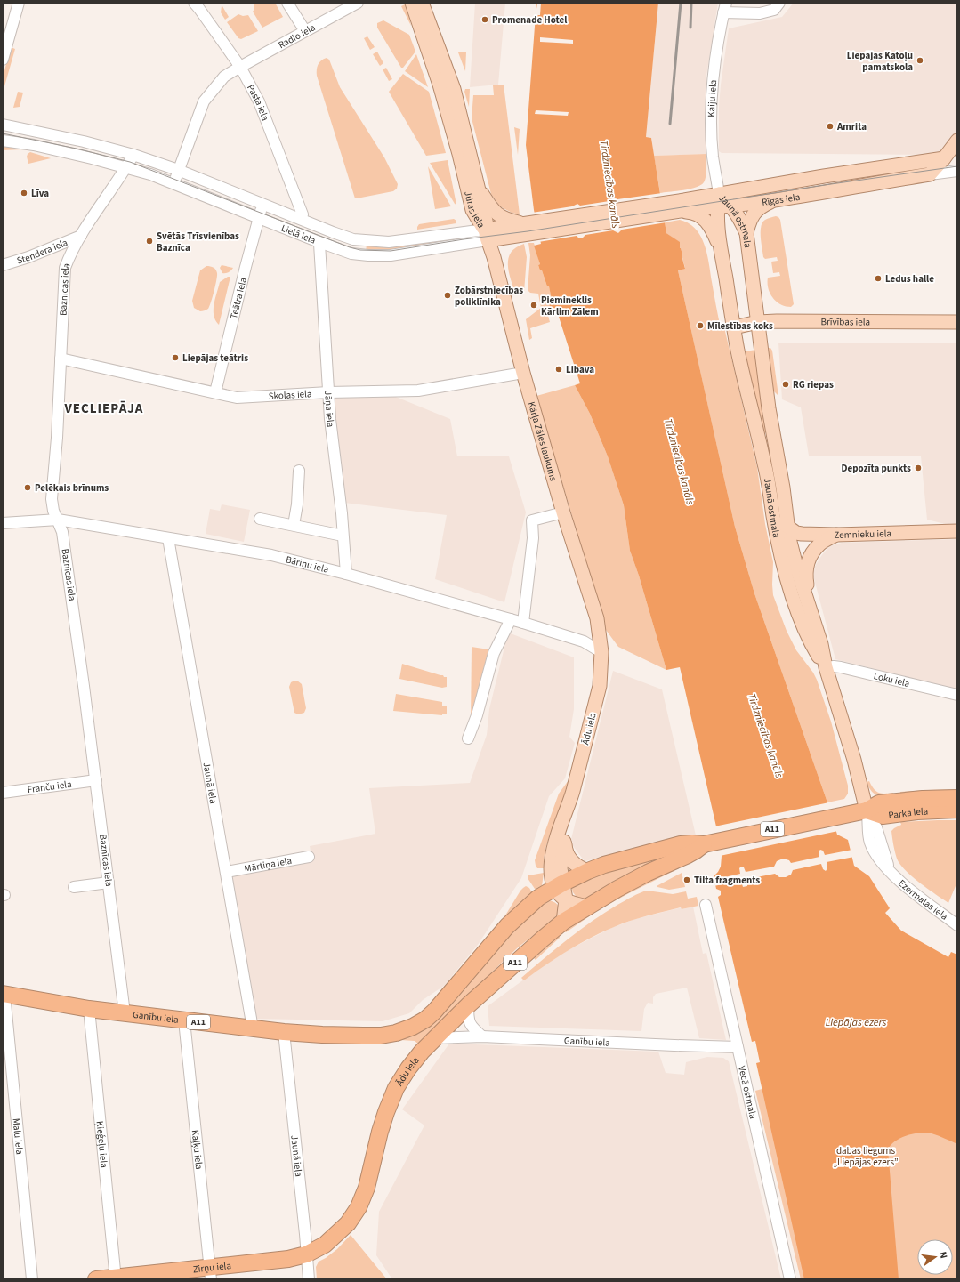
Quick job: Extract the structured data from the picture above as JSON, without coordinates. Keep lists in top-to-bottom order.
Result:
{
  "streets": {
    "highway": [
      "Ādu iela",
      "Parka iela",
      "A11",
      "Ganību iela",
      "Zirņu iela"
    ],
    "main road": [
      "Rīgas iela",
      "Jūras iela",
      "Jaunā ostmala",
      "Lielā iela",
      "Brīvības iela",
      "Kārļa Zāles laukums",
      "Zemnieku iela"
    ],
    "street": [
      "Radio iela",
      "Kaiju iela",
      "Pasta iela",
      "Stendera iela",
      "Baznīcas iela",
      "Teātra iela",
      "Skolas iela",
      "Jāņa iela",
      "Bāriņu iela",
      "Loku iela",
      "Jaunā iela",
      "Franču iela",
      "Mārtiņa iela",
      "Ezermalas iela",
      "Vecā ostmala",
      "Mālu iela",
      "Ķieģeļu iela",
      "Kaļķu iela"
    ]
  },
  "crossings": [
    ["Radio iela", "Pasta iela"],
    ["Radio iela", "Lielā iela"],
    ["Kaiju iela", "Rīgas iela"],
    ["Kaiju iela", "Jaunā ostmala"],
    ["Rīgas iela", "Jaunā ostmala"],
    ["Rīgas iela", "Lielā iela"],
    ["Jūras iela", "Lielā iela"],
    ["Jūras iela", "Kārļa Zāles laukums"],
    ["Jaunā ostmala", "Brīvības iela"],
    ["Jaunā ostmala", "Zemnieku iela"],
    ["Jaunā ostmala", "Loku iela"],
    ["Jaunā ostmala", "Parka iela"],
    ["Jaunā ostmala", "A11"],
    ["Jaunā ostmala", "Ezermalas iela"],
    ["Lielā iela", "Baznīcas iela"],
    ["Lielā iela", "Teātra iela"],
    ["Lielā iela", "Kārļa Zāles laukums"],
    ["Stendera iela", "Baznīcas iela"],
    ["Baznīcas iela", "Skolas iela"],
    ["Baznīcas iela", "Bāriņu iela"],
    ["Baznīcas iela", "Franču iela"],
    ["Baznīcas iela", "Ganību iela"],
    ["Teātra iela", "Skolas iela"],
    ["Skolas iela", "Jāņa iela"],
    ["Skolas iela", "Kārļa Zāles laukums"],
    ["Jāņa iela", "Bāriņu iela"],
    ["Kārļa Zāles laukums", "Bāriņu iela"],
    ["Kārļa Zāles laukums", "Ādu iela"],
    ["Bāriņu iela", "Ādu iela"],
    ["Bāriņu iela", "Jaunā iela"],
    ["Ādu iela", "Jaunā iela"],
    ["Ādu iela", "A11"],
    ["Ādu iela", "Ganību iela"],
    ["Ādu iela", "Zirņu iela"],
    ["Jaunā iela", "Mārtiņa iela"],
    ["Jaunā iela", "Ganību iela"],
    ["Jaunā iela", "Zirņu iela"],
    ["Parka iela", "A11"],
    ["Parka iela", "Ezermalas iela"],
    ["A11", "Ezermalas iela"],
    ["A11", "Ganību iela"],
    ["Ganību iela", "Vecā ostmala"],
    ["Ganību iela", "Mālu iela"],
    ["Ganību iela", "Ķieģeļu iela"],
    ["Ganību iela", "Kaļķu iela"],
    ["Ķieģeļu iela", "Zirņu iela"],
    ["Kaļķu iela", "Zirņu iela"]
  ],
  "districts": ["VECLIEPĀJA"],
  "water": ["Tirdzniecības kanāls", "Liepājas ezers"],
  "parks": ["dabas liegums „Liepājas ezers”"],
  "places": [
    "Promenade Hotel",
    "Liepājas Katoļu pamatskola",
    "Amrita",
    "Līva",
    "Svētās Trīsvienības Baznīca",
    "Ledus halle",
    "Zobārstniecības poliklīnika",
    "Piemineklis Kārlim Zālem",
    "Mīlestības koks",
    "Liepājas teātris",
    "Libava",
    "RG riepas",
    "Depozīta punkts",
    "Pelēkais brīnums",
    "Tilta fragments"
  ],
  "north": "right"
}
